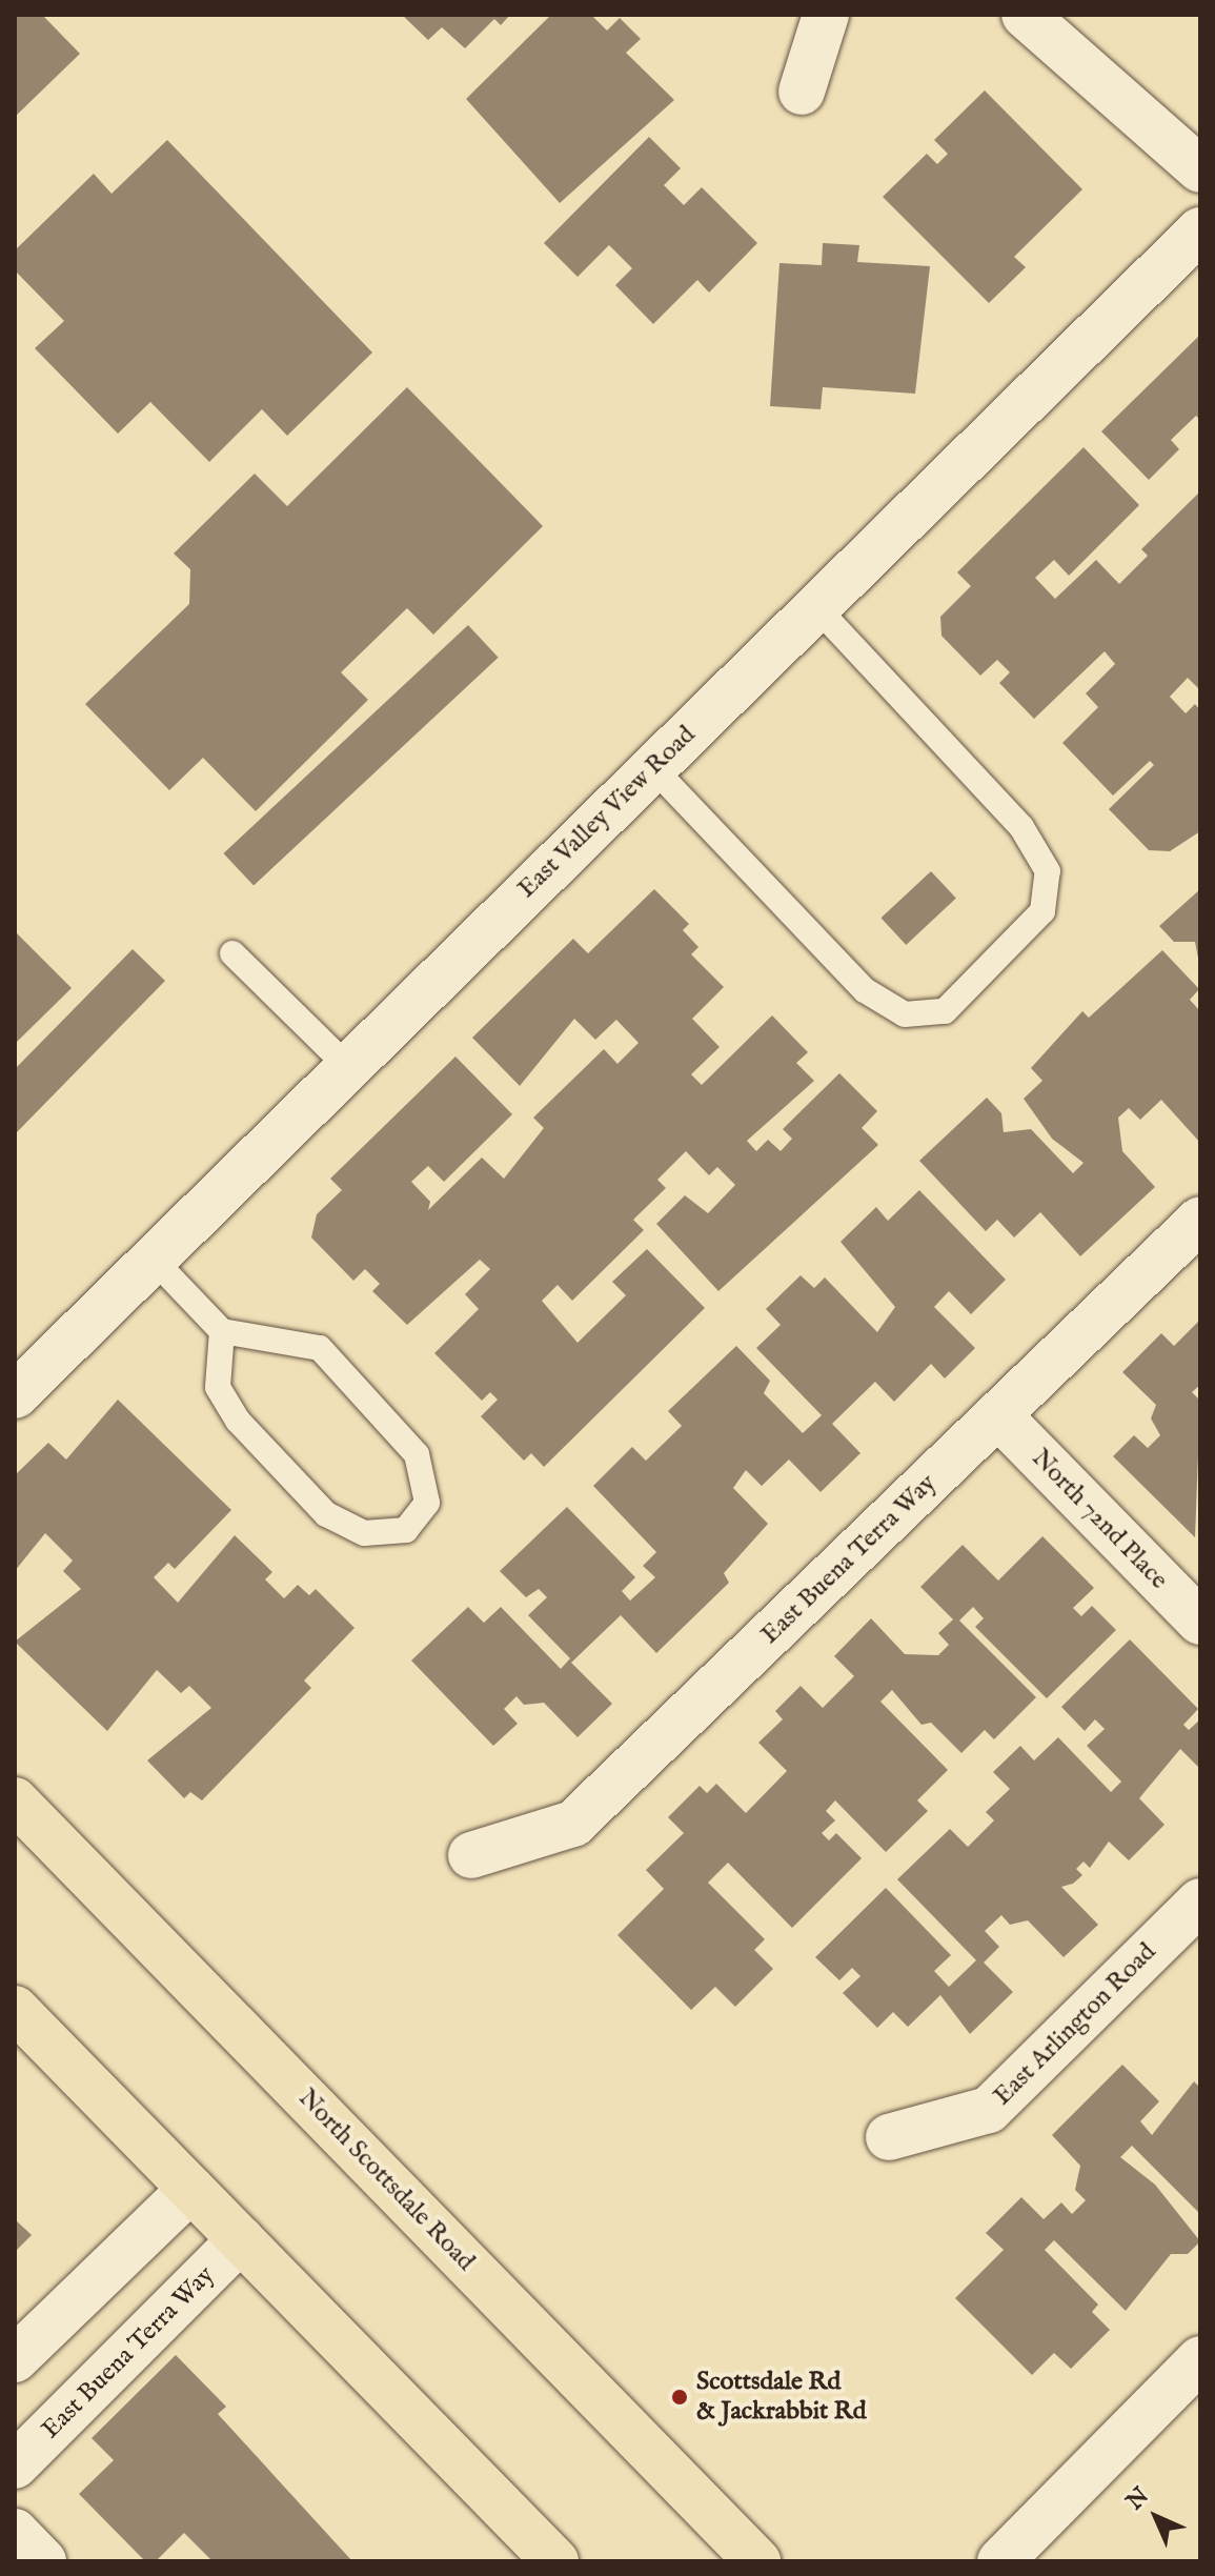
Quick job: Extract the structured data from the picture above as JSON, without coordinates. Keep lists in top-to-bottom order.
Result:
{
  "streets": {
    "main road": ["North Scottsdale Road"],
    "street": [
      "East Valley View Road",
      "North 72nd Place",
      "East Buena Terra Way",
      "East Arlington Road"
    ]
  },
  "crossings": [
    ["North 72nd Place", "East Buena Terra Way"]
  ],
  "places": ["Scottsdale Rd & Jackrabbit Rd"],
  "north": "top left"
}
